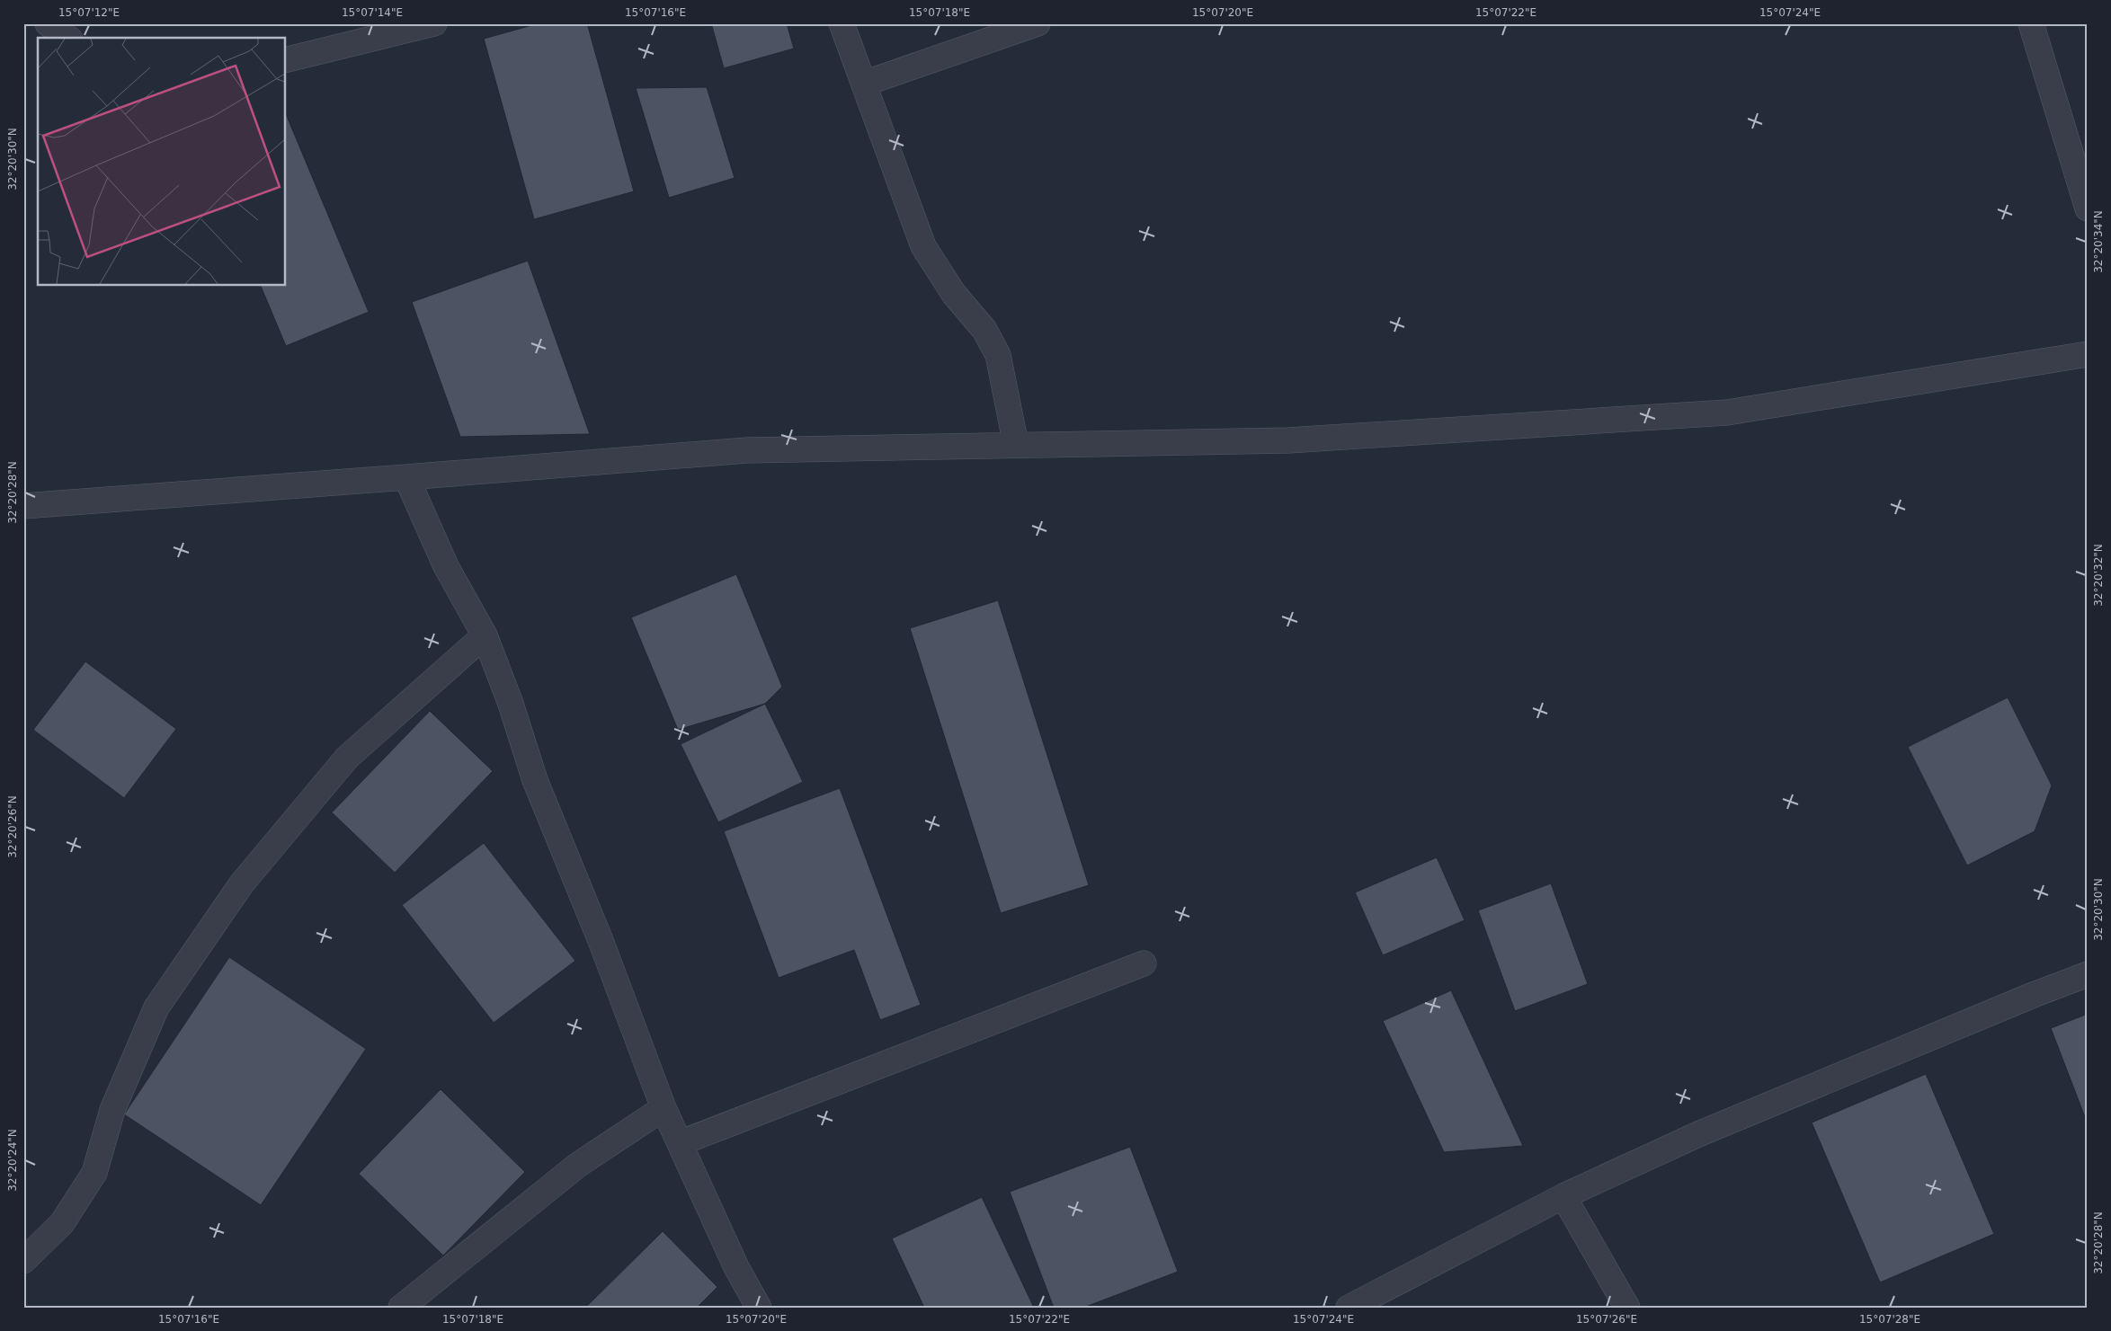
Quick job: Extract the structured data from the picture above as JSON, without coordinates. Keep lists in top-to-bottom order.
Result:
{
  "coordinates": [
    "15°07'12\"E",
    "15°07'14\"E",
    "15°07'16\"E",
    "15°07'18\"E",
    "15°07'20\"E",
    "15°07'22\"E",
    "15°07'24\"E",
    "32°20'30\"N",
    "32°20'34\"N",
    "32°20'28\"N",
    "32°20'32\"N",
    "32°20'26\"N",
    "32°20'24\"N",
    "15°07'26\"E",
    "15°07'28\"E"
  ]
}
